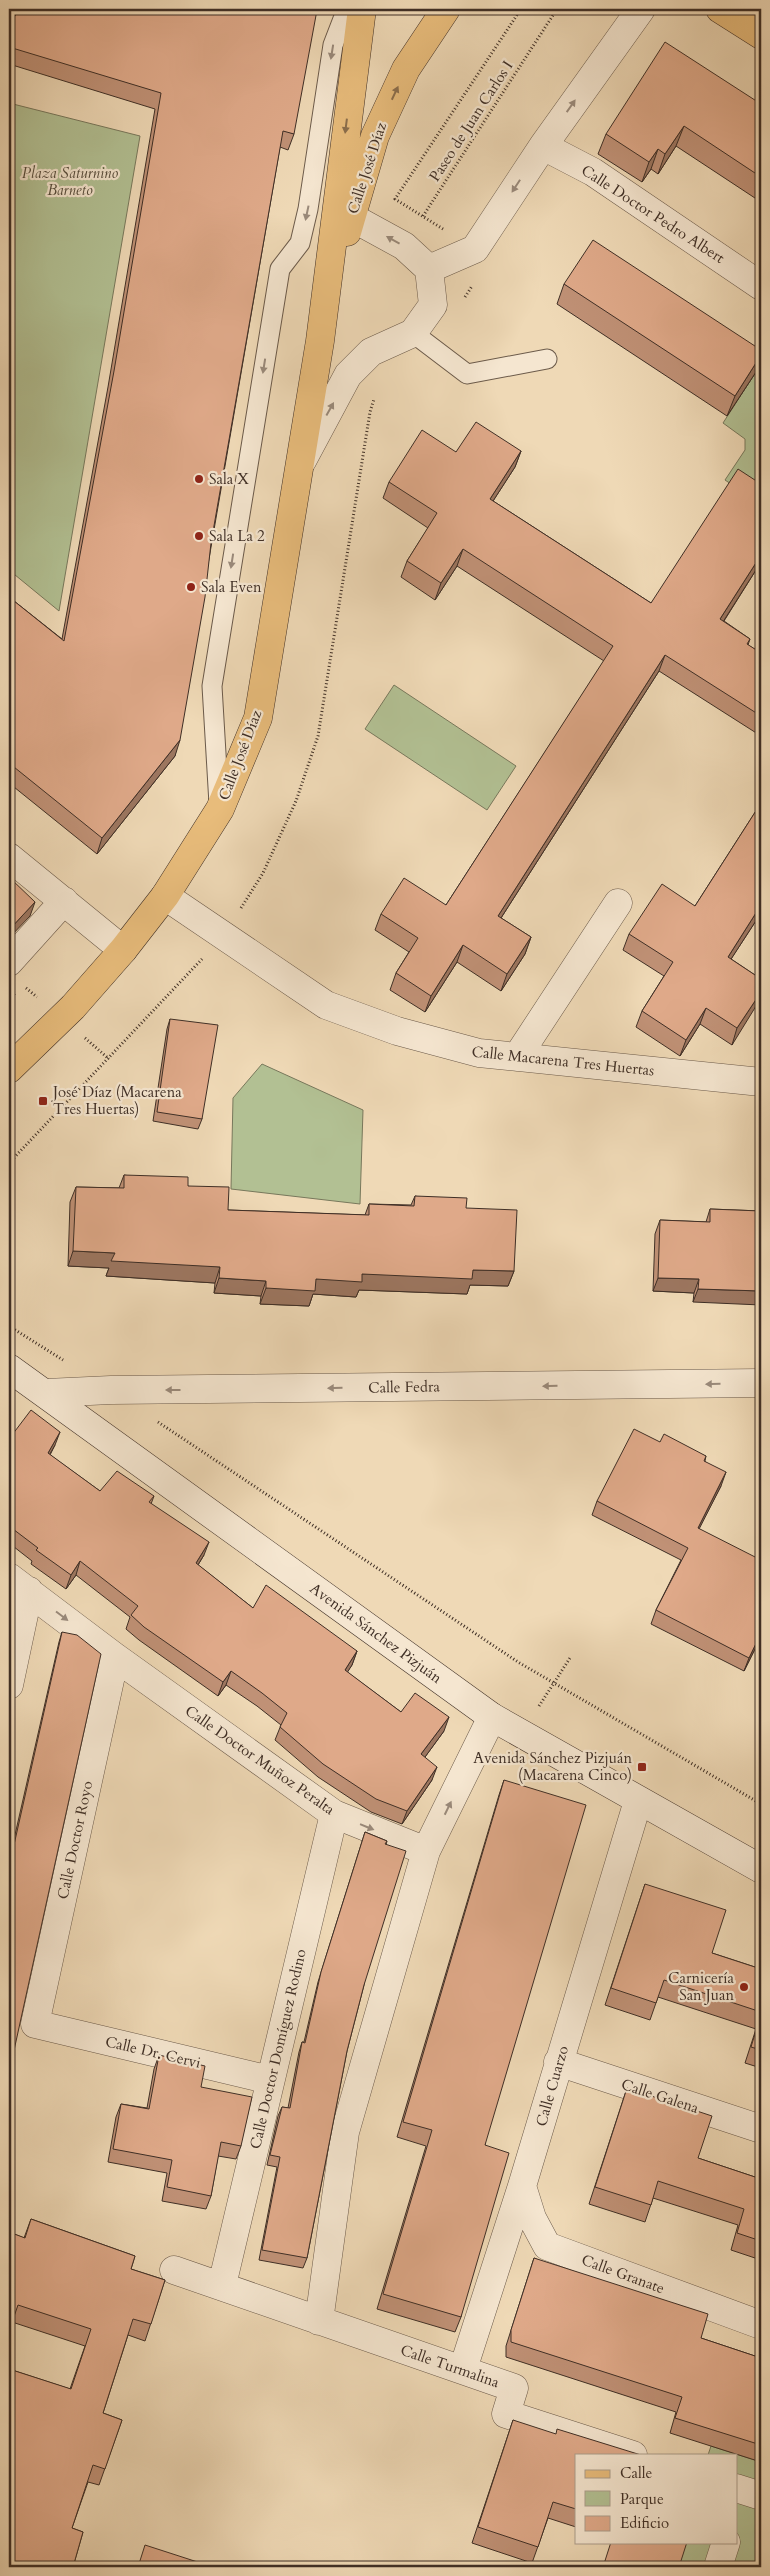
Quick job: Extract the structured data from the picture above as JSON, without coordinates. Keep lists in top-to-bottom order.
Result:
{
  "streets": {
    "main road": ["Calle José Díaz"],
    "street": [
      "Calle Doctor Pedro Albert",
      "Calle Macarena Tres Huertas",
      "Calle Fedra",
      "Avenida Sánchez Pizjuán",
      "Calle Doctor Muñoz Peralta",
      "Calle Doctor Royo",
      "Calle Doctor Domíguez Rodino",
      "Calle Dr. Cervi",
      "Calle Cuarzo",
      "Calle Galena",
      "Calle Granate",
      "Calle Turmalina"
    ],
    "path": ["Paseo de Juan Carlos I"]
  },
  "crossings": [
    ["Calle José Díaz", "Calle Macarena Tres Huertas"],
    ["Calle Fedra", "Avenida Sánchez Pizjuán"],
    ["Avenida Sánchez Pizjuán", "Calle Cuarzo"],
    ["Calle Doctor Muñoz Peralta", "Calle Doctor Royo"],
    ["Calle Doctor Muñoz Peralta", "Calle Doctor Domíguez Rodino"],
    ["Calle Doctor Royo", "Calle Dr. Cervi"],
    ["Calle Doctor Domíguez Rodino", "Calle Dr. Cervi"],
    ["Calle Doctor Domíguez Rodino", "Calle Turmalina"],
    ["Calle Cuarzo", "Calle Galena"],
    ["Calle Cuarzo", "Calle Granate"],
    ["Calle Cuarzo", "Calle Turmalina"]
  ],
  "one_way": ["Calle Fedra", "Calle Doctor Muñoz Peralta"],
  "parks": ["Plaza Saturnino Barneto"],
  "places": {
    "other": [
      "Sala X",
      "Sala La 2",
      "Sala Even",
      "Carnicería San Juan"
    ],
    "transit": ["José Díaz (Macarena Tres Huertas)", "Avenida Sánchez Pizjuán (Macarena Cinco)"]
  },
  "legend": ["Calle", "Parque", "Edificio"]
}
